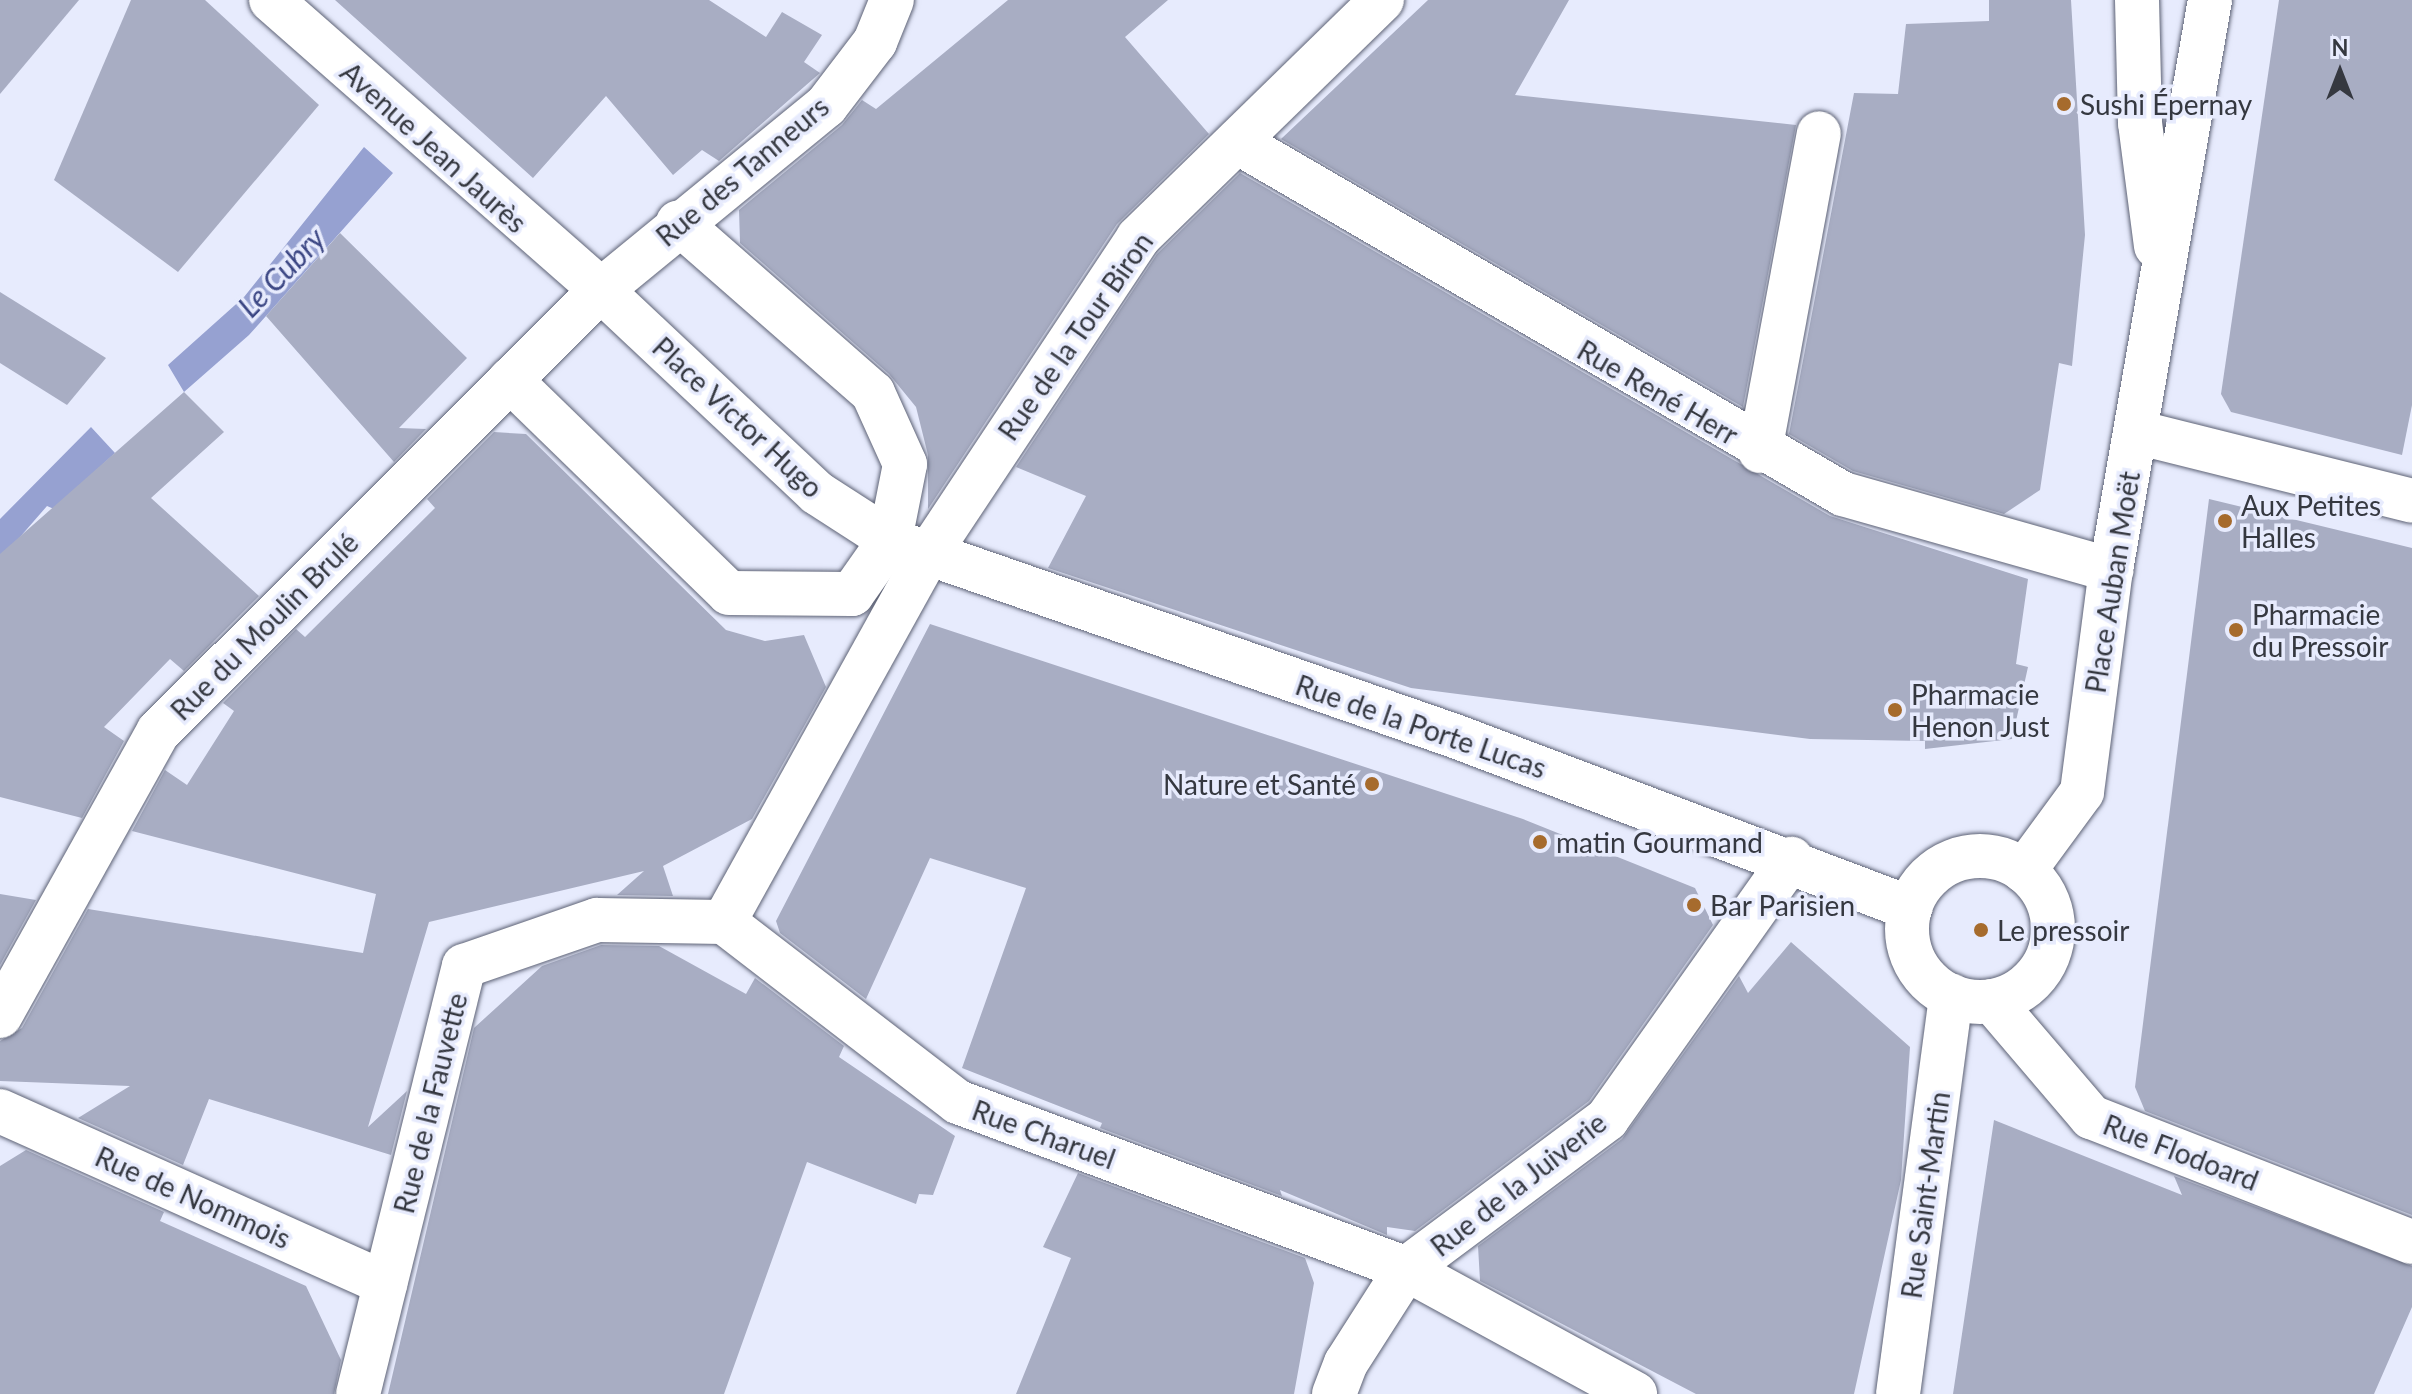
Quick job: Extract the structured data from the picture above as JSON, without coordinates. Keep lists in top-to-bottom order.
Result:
{
  "streets": {
    "street": [
      "Avenue Jean Jaurès",
      "Rue des Tanneurs",
      "Rue de la Tour Biron",
      "Rue René Herr",
      "Place Victor Hugo",
      "Place Auban Moët",
      "Rue du Moulin Brulé",
      "Rue de la Porte Lucas",
      "Rue de la Fauvette",
      "Rue Charuel",
      "Rue Flodoard",
      "Rue de la Juiverie",
      "Rue Saint-Martin",
      "Rue de Nommois"
    ]
  },
  "crossings": [
    ["Avenue Jean Jaurès", "Rue des Tanneurs"],
    ["Avenue Jean Jaurès", "Place Victor Hugo"],
    ["Avenue Jean Jaurès", "Rue du Moulin Brulé"],
    ["Rue des Tanneurs", "Place Victor Hugo"],
    ["Rue des Tanneurs", "Rue du Moulin Brulé"],
    ["Rue de la Tour Biron", "Rue René Herr"],
    ["Rue de la Tour Biron", "Place Victor Hugo"],
    ["Rue de la Tour Biron", "Rue de la Porte Lucas"],
    ["Rue René Herr", "Place Auban Moët"],
    ["Place Victor Hugo", "Rue du Moulin Brulé"],
    ["Place Victor Hugo", "Rue de la Porte Lucas"],
    ["Place Auban Moët", "Rue de la Porte Lucas"],
    ["Place Auban Moët", "Rue Flodoard"],
    ["Place Auban Moët", "Rue Saint-Martin"],
    ["Rue de la Porte Lucas", "Rue Flodoard"],
    ["Rue de la Porte Lucas", "Rue de la Juiverie"],
    ["Rue de la Porte Lucas", "Rue Saint-Martin"],
    ["Rue de la Fauvette", "Rue Charuel"],
    ["Rue de la Fauvette", "Rue de Nommois"],
    ["Rue Charuel", "Rue de la Juiverie"],
    ["Rue Flodoard", "Rue Saint-Martin"]
  ],
  "water": ["Le Cubry"],
  "places": [
    "Sushi Épernay",
    "Aux Petites Halles",
    "Pharmacie du Pressoir",
    "Pharmacie Henon Just",
    "Nature et Santé",
    "matin Gourmand",
    "Bar Parisien",
    "Le pressoir"
  ],
  "north": "top"
}
